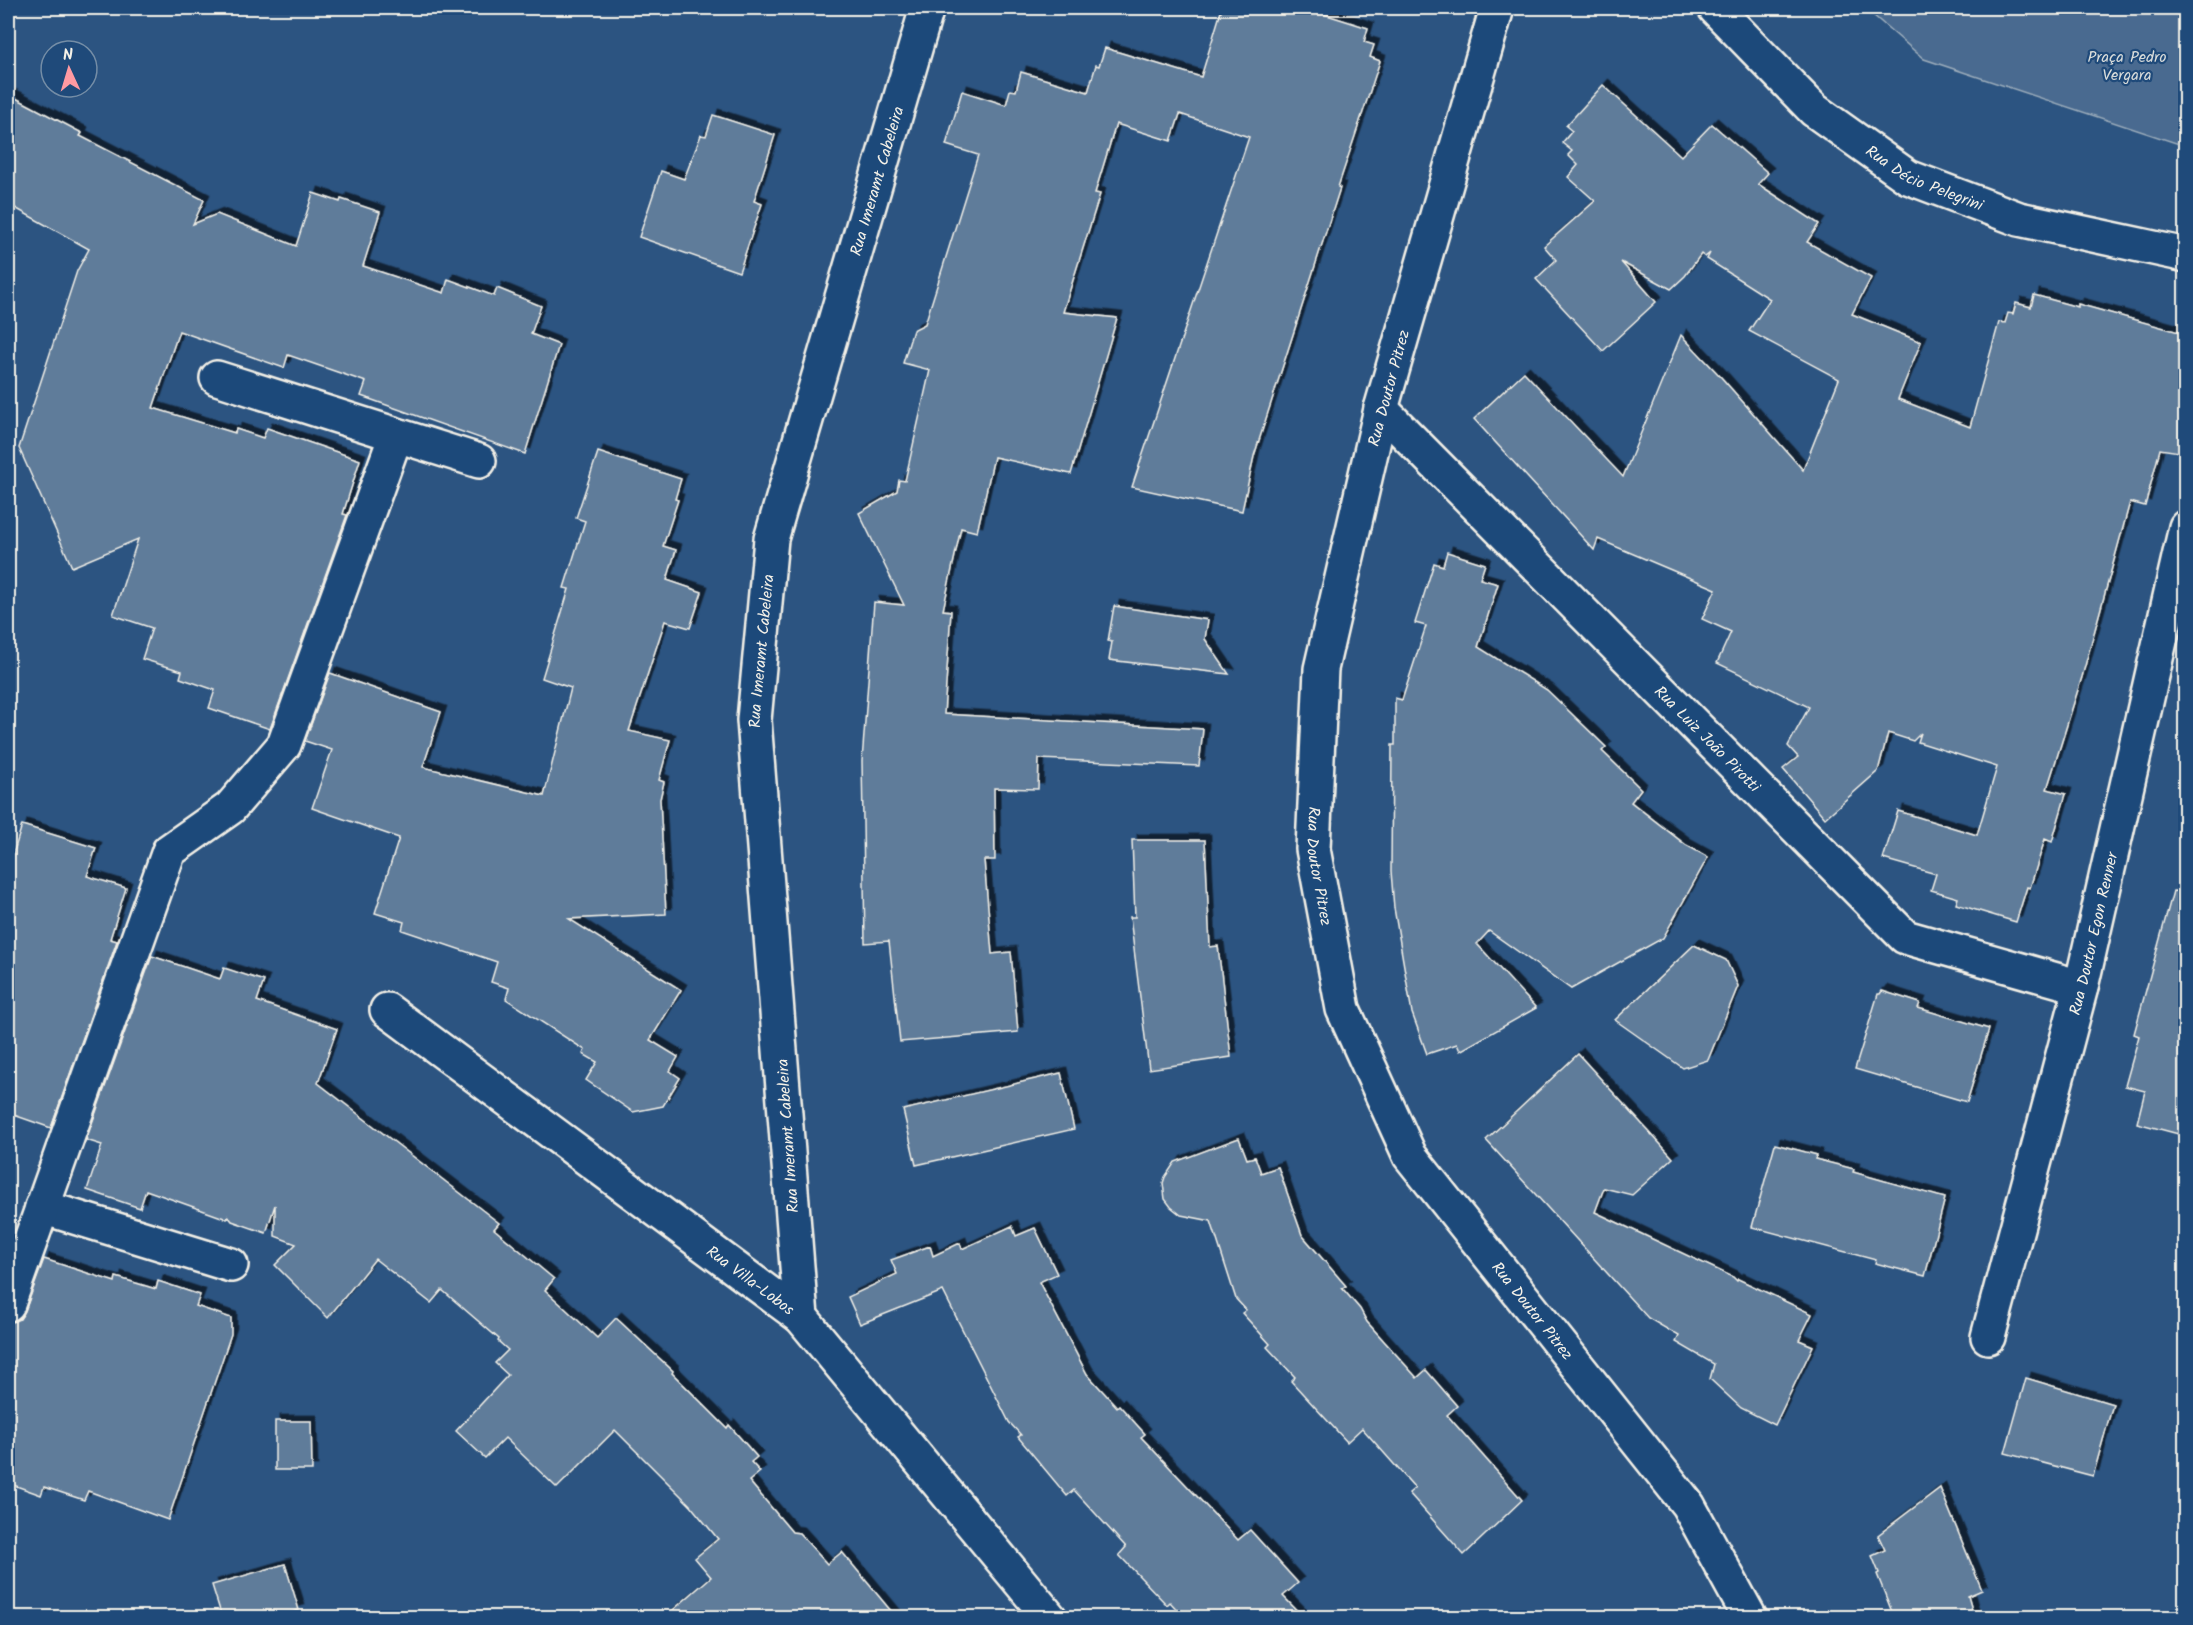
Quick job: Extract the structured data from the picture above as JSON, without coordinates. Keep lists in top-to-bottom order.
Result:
{
  "streets": {
    "street": [
      "Rua Décio Pelegrini",
      "Rua Imeramt Cabeleira",
      "Rua Doutor Pitrez",
      "Rua Luiz João Pirotti",
      "Rua Doutor Egon Renner",
      "Rua Villa-Lobos"
    ]
  },
  "crossings": [
    ["Rua Imeramt Cabeleira", "Rua Villa-Lobos"],
    ["Rua Doutor Pitrez", "Rua Luiz João Pirotti"],
    ["Rua Luiz João Pirotti", "Rua Doutor Egon Renner"]
  ],
  "parks": ["Praça Pedro Vergara"],
  "north": "top"
}
